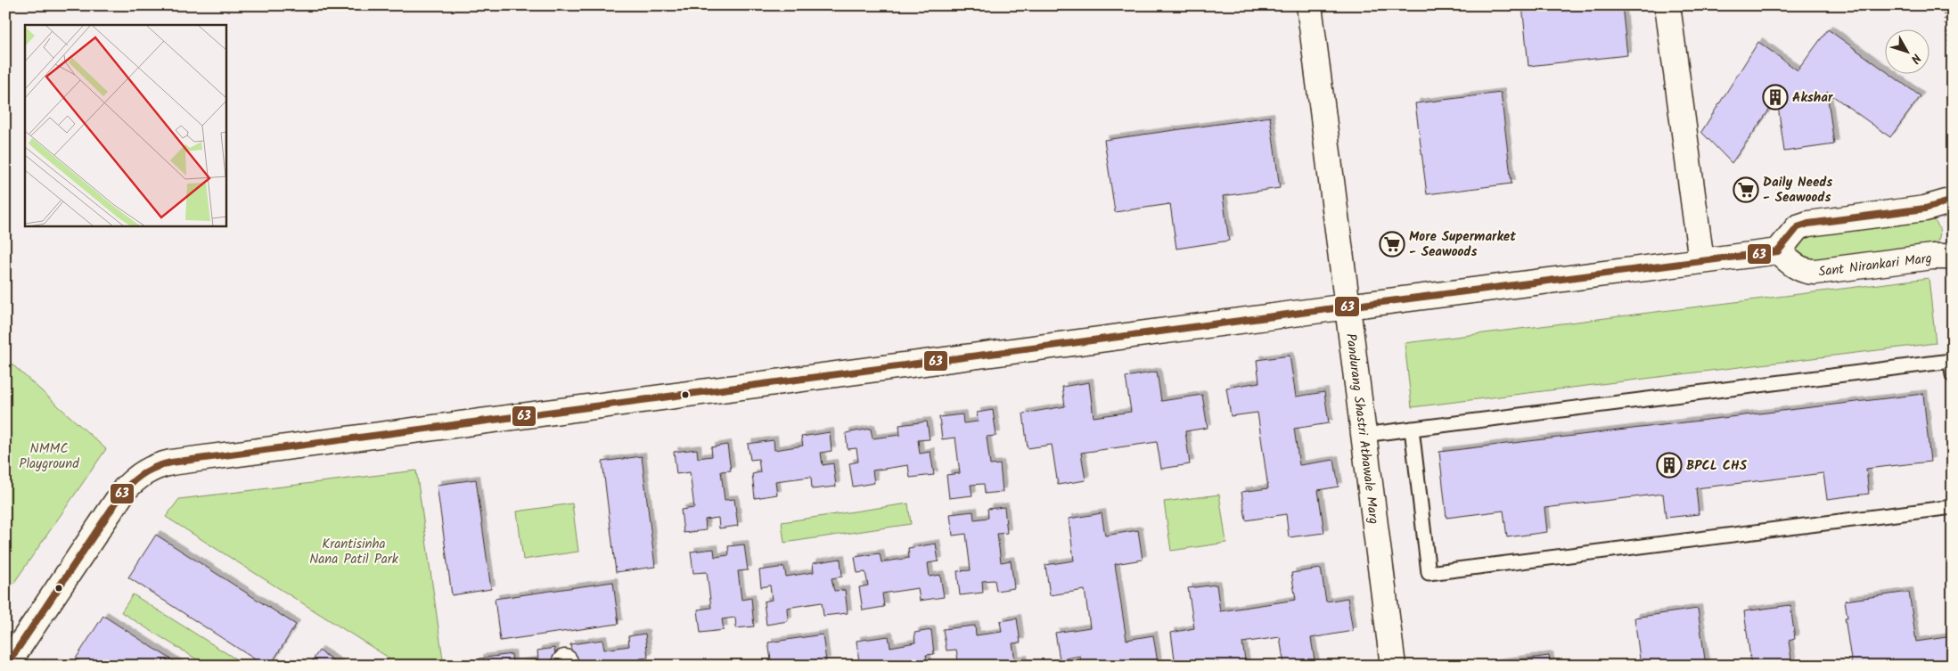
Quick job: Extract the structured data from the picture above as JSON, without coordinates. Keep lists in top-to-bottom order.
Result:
{
  "streets": {
    "street": ["Sant Nirankari Marg", "Pandurang Shastri Athawale Marg"]
  },
  "parks": ["NMMC Playground", "Krantisinha Nana Patil Park"],
  "places": {
    "building": ["Akshar", "BPCL CHS"],
    "supermarket": ["Daily Needs - Seawoods", "More Supermarket - Seawoods"]
  },
  "lines": ["transit line 63"],
  "north": "bottom right"
}
